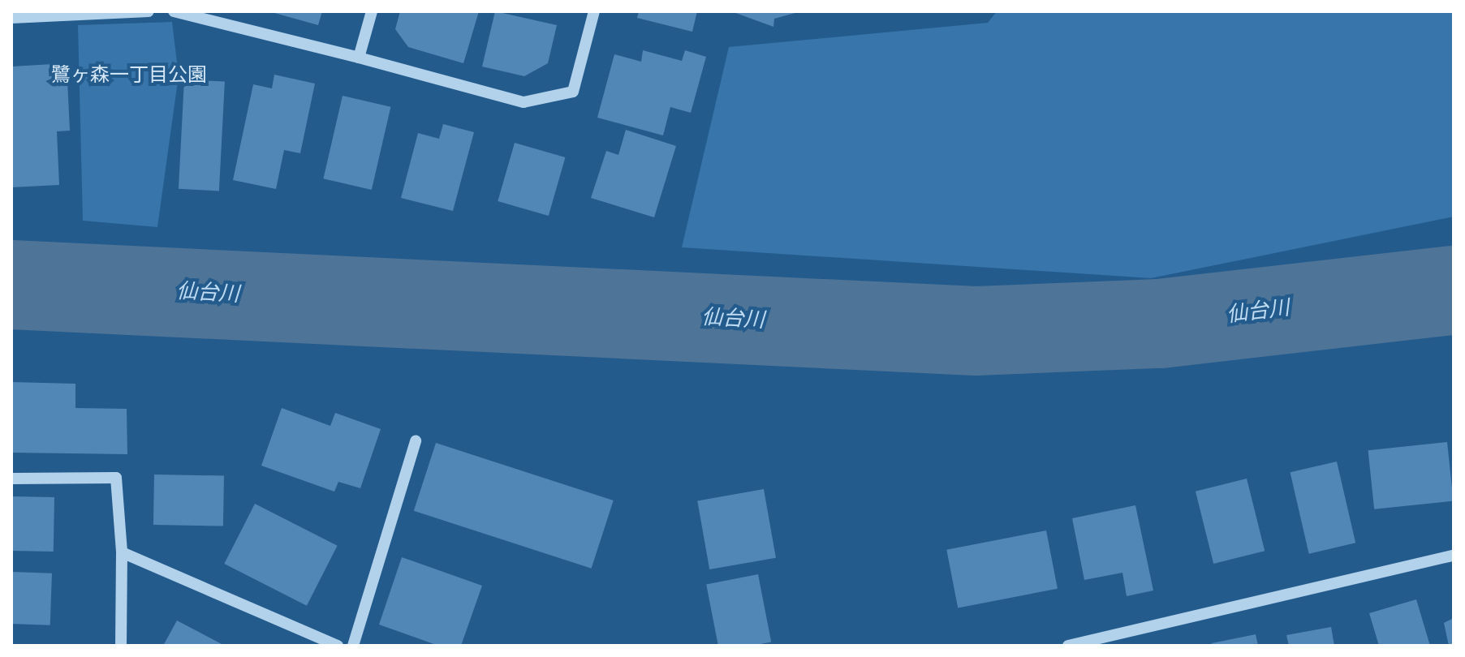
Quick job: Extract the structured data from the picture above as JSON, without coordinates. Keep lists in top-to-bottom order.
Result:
{
  "water": ["仙台川"],
  "parks": ["鷺ヶ森一丁目公園"]
}
